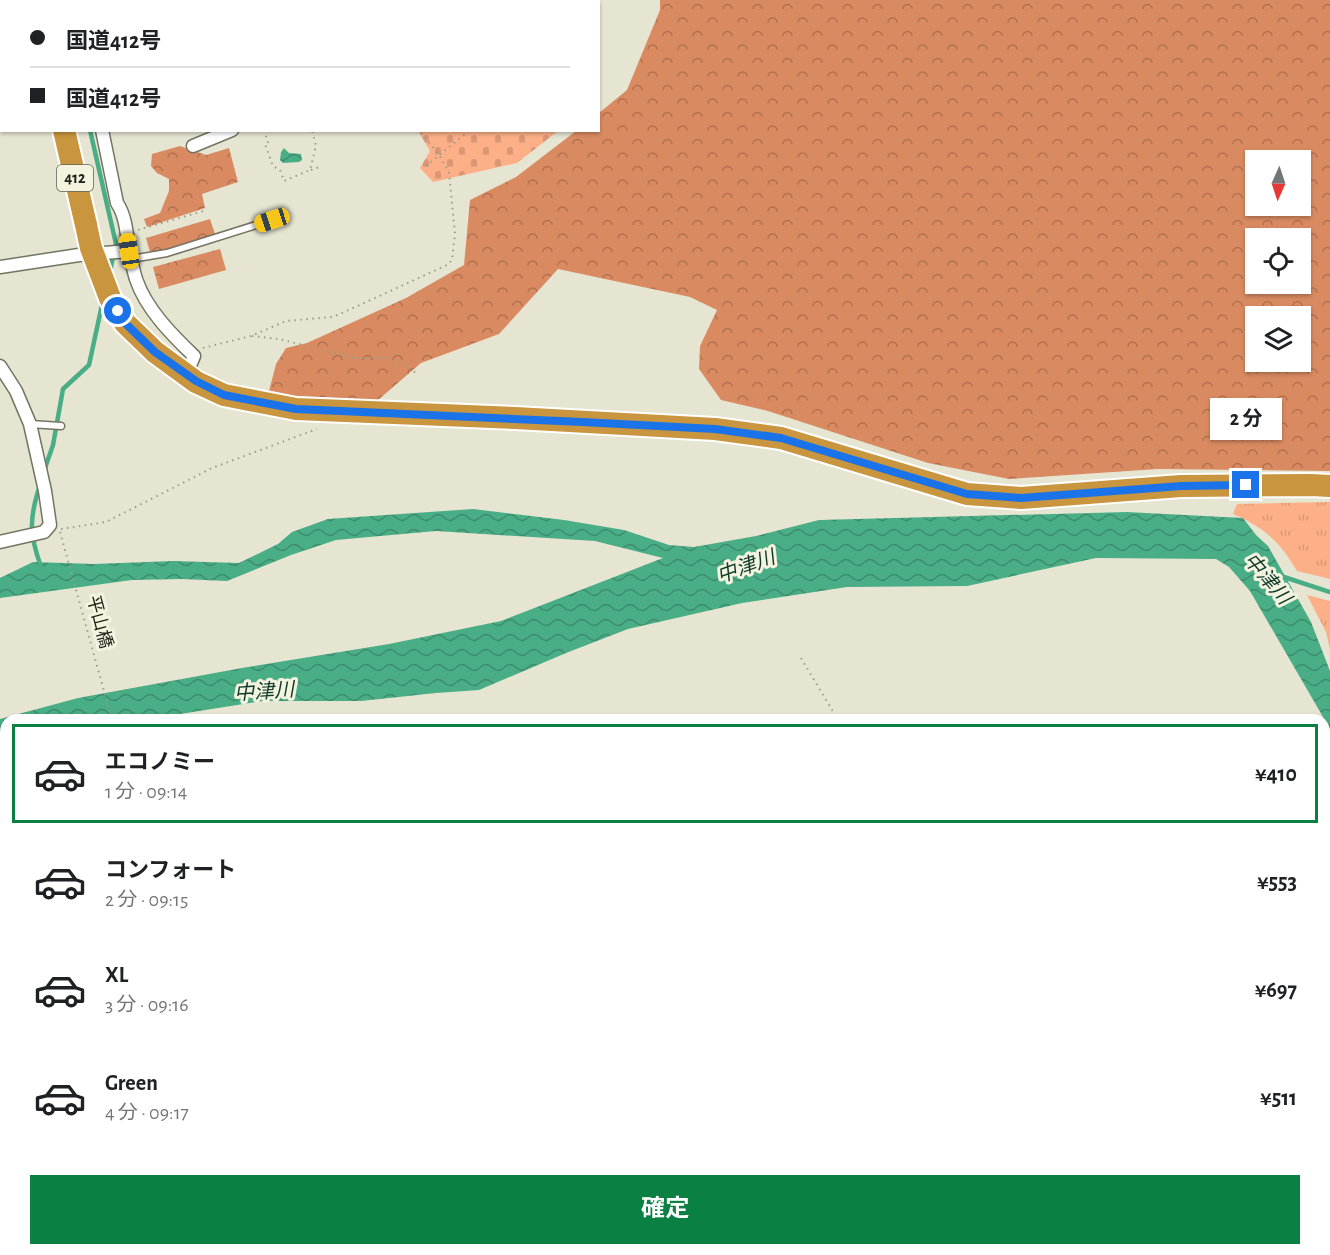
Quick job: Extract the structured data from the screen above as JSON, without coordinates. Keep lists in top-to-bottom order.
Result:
{
  "streets": {
    "highway": ["412"],
    "path": ["平山橋"]
  },
  "water": ["中津川"],
  "north": "bottom",
  "page": {
    "banner": ["国道412号", "国道412号"],
    "bubble": "2 分",
    "list": [
      {
        "name": "エコノミー",
        "note": "1 分 · 09:14",
        "value": "¥410"
      },
      {
        "name": "コンフォート",
        "note": "2 分 · 09:15",
        "value": "¥553"
      },
      {
        "name": "XL",
        "note": "3 分 · 09:16",
        "value": "¥697"
      },
      {
        "name": "Green",
        "note": "4 分 · 09:17",
        "value": "¥511"
      }
    ],
    "buttons": "確定"
  }
}
